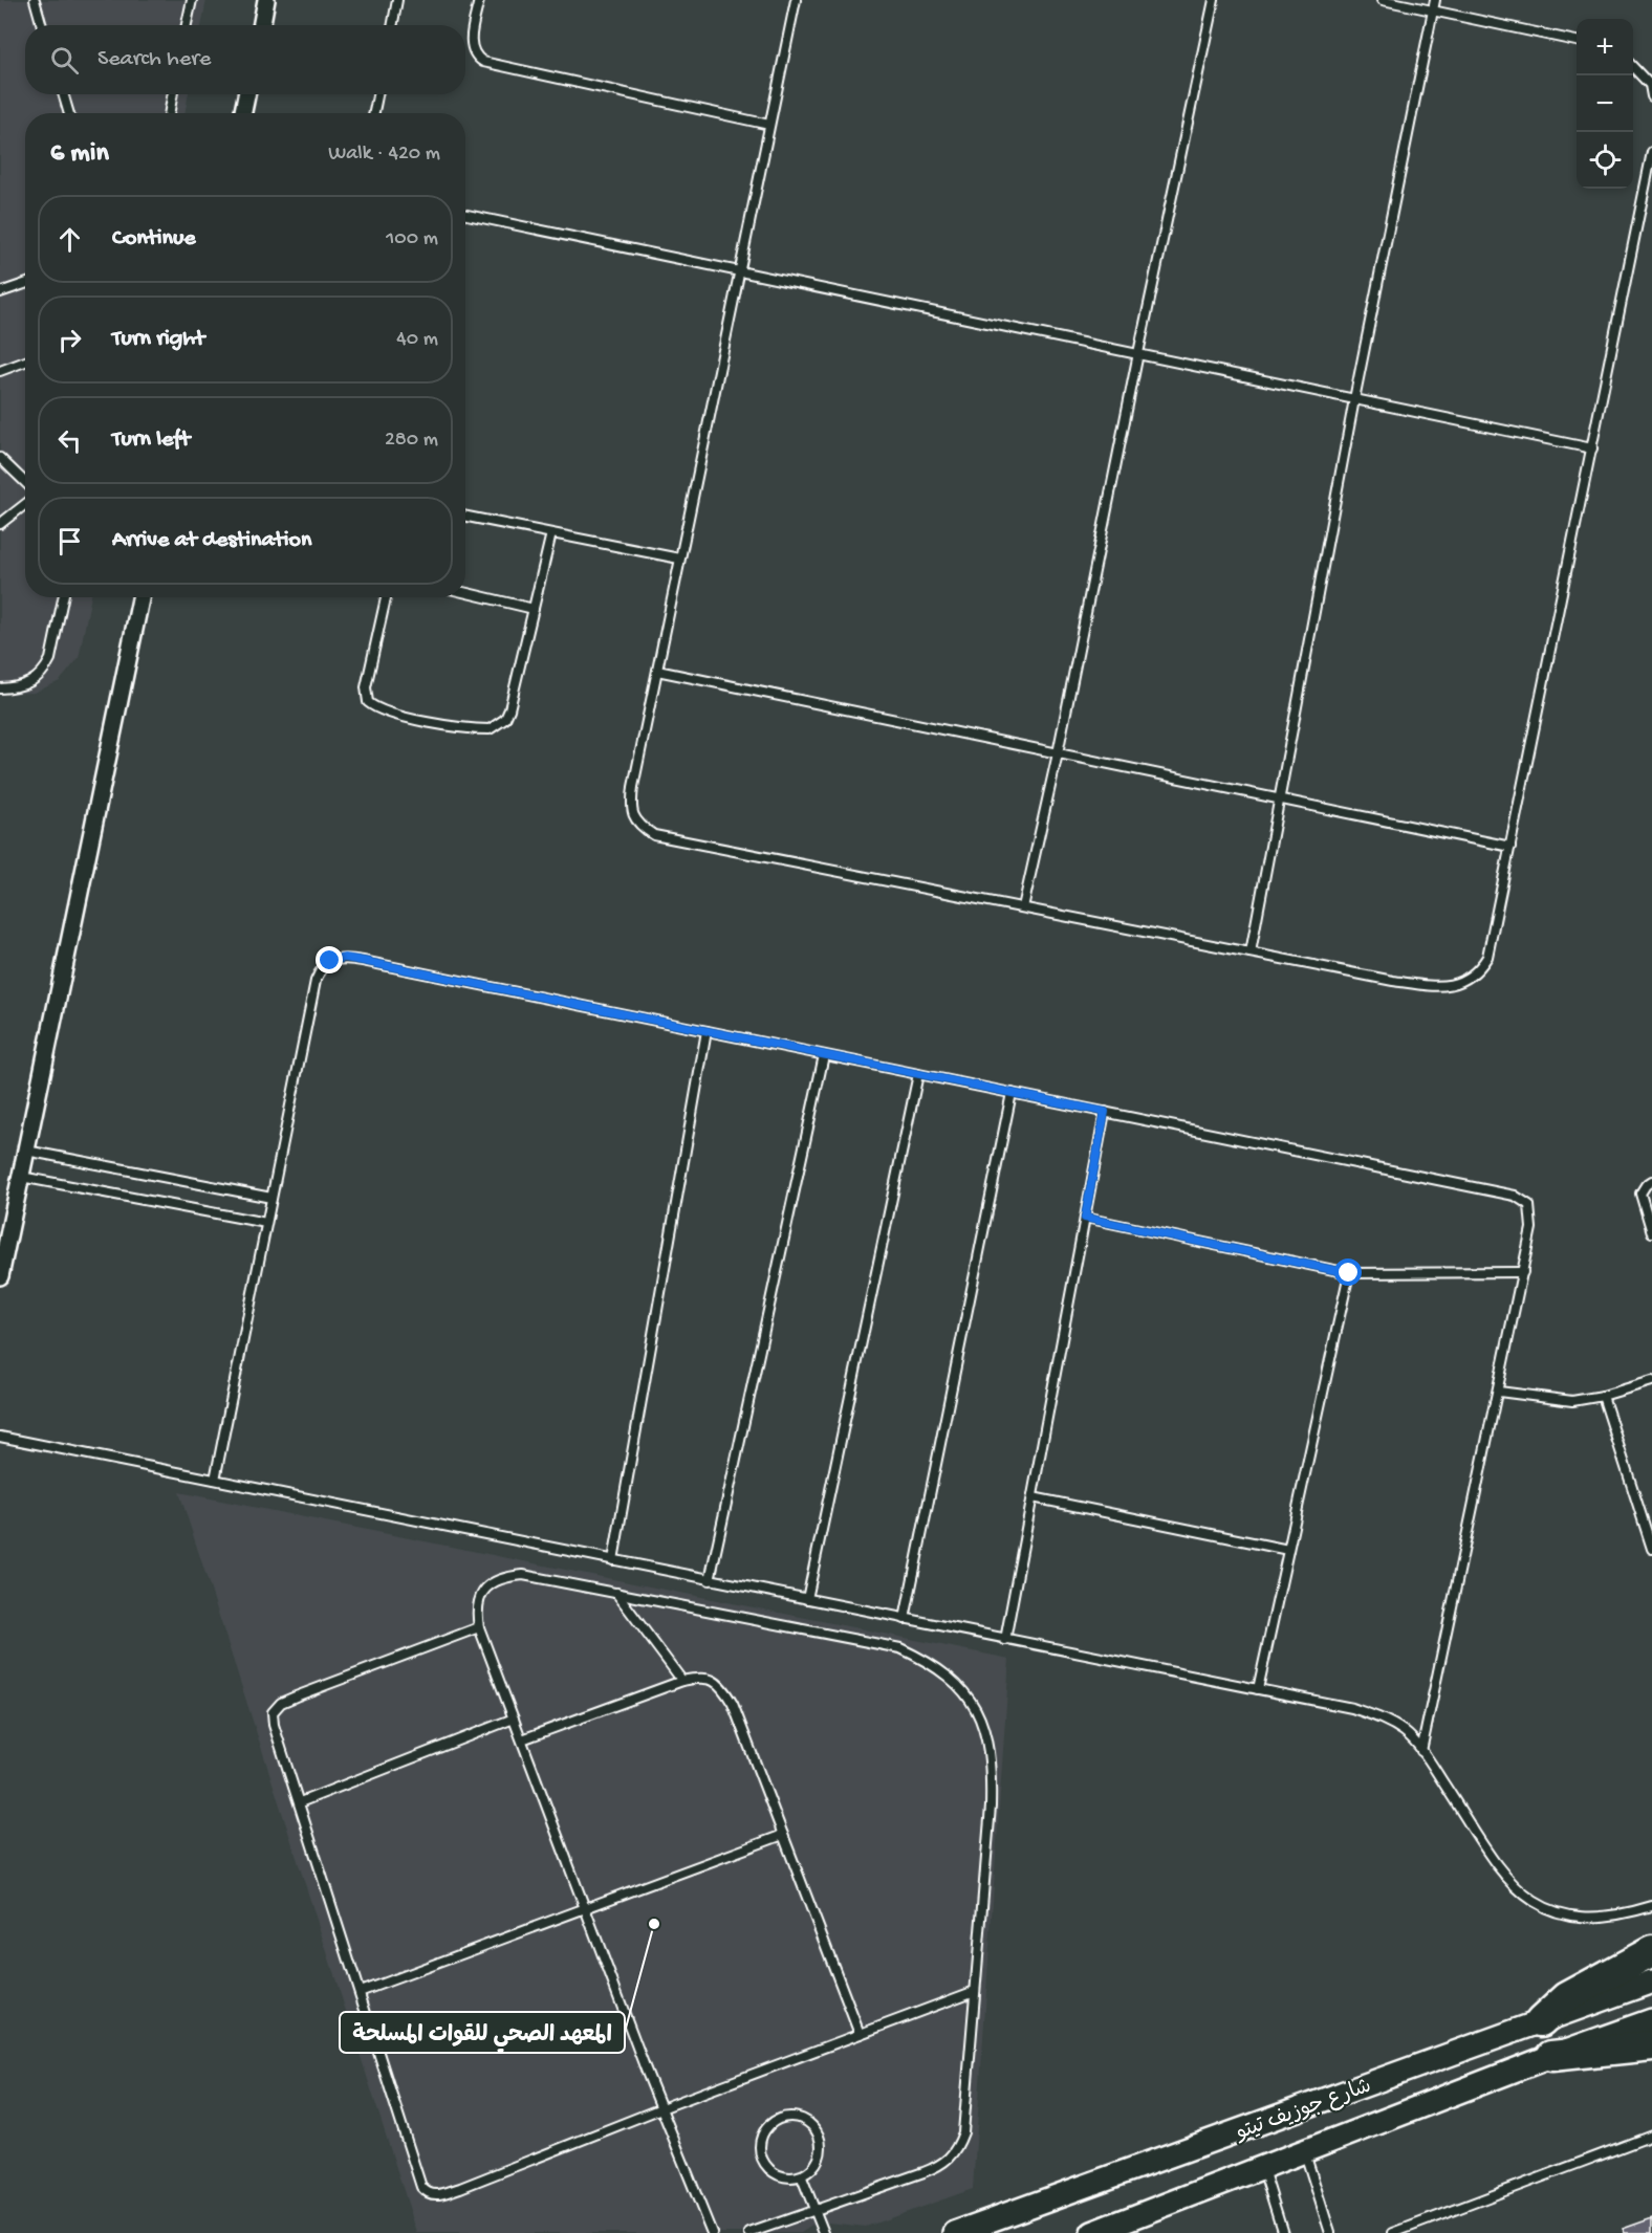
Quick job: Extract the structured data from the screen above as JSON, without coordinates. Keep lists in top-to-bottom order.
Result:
{
  "streets": {
    "main road": ["شارع جوزيف تيتو"]
  },
  "places": ["المعهد الصحي للقوات المسلحة"],
  "page": {
    "map_buttons": ["+", "−"],
    "search": "Search here",
    "heading": ["6 min", "Walk · 420 m"],
    "list": [
      ["Continue", "100 m"],
      ["Turn right", "40 m"],
      ["Turn left", "280 m"],
      "Arrive at destination"
    ]
  }
}
